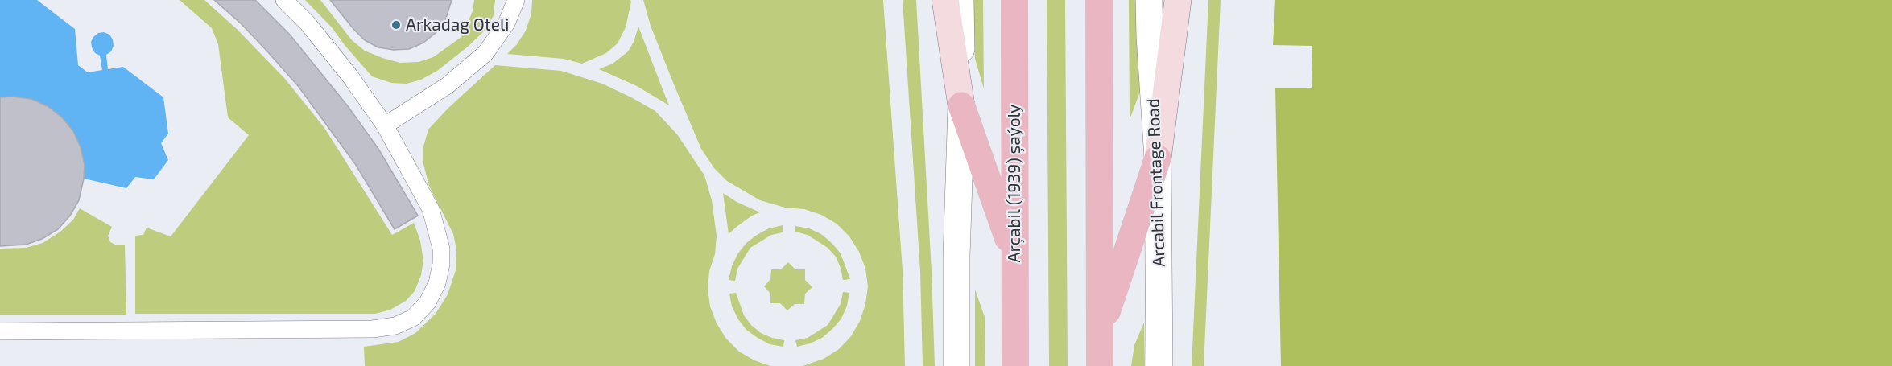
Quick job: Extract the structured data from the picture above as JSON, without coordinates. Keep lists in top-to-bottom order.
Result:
{
  "streets": {
    "main road": ["Arçabil (1939) şaýoly"],
    "street": ["Arcabil Frontage Road"]
  },
  "places": ["Arkadag Oteli"]
}
